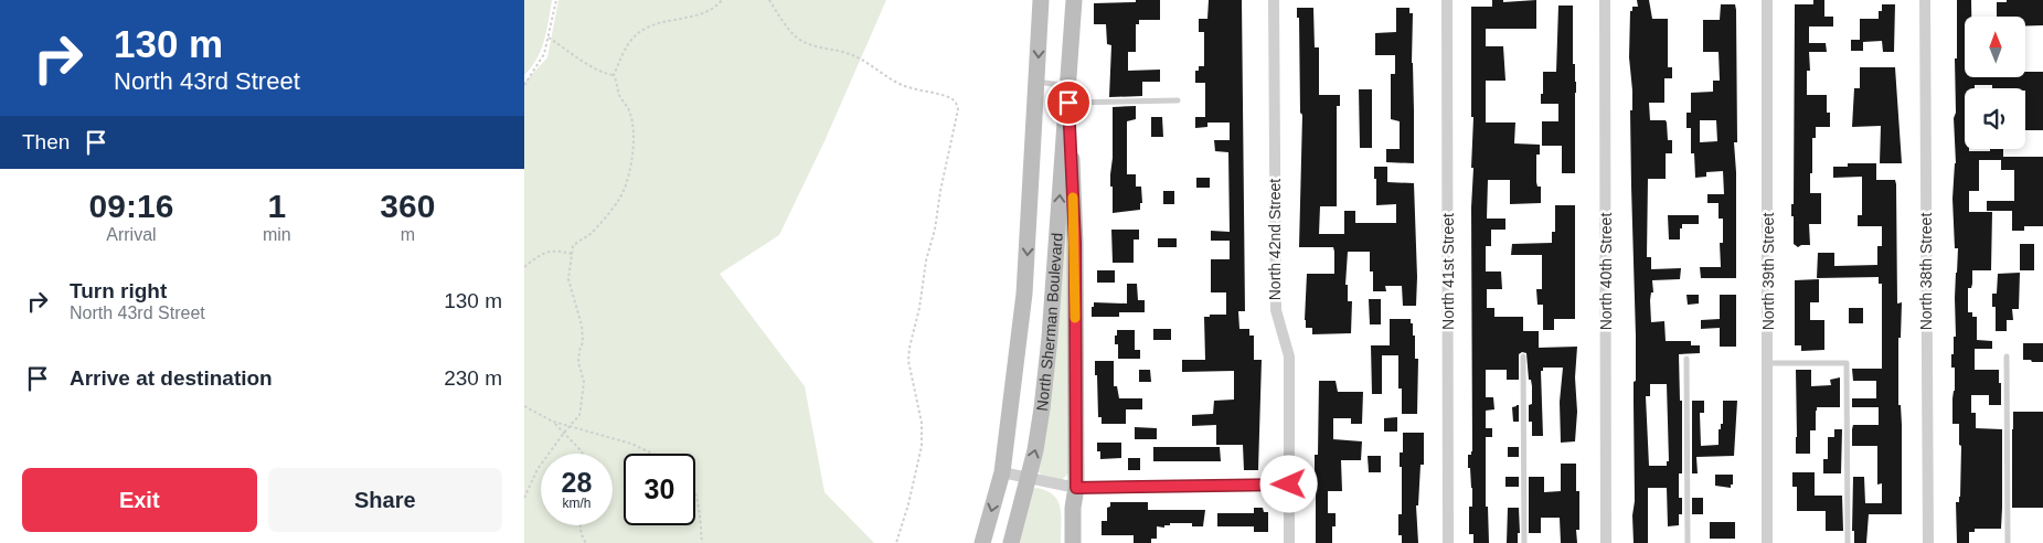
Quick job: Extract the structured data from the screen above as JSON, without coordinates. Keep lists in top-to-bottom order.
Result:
{
  "streets": {
    "main road": ["North Sherman Boulevard"],
    "street": [
      "North 42nd Street",
      "North 41st Street",
      "North 40th Street",
      "North 39th Street",
      "North 38th Street"
    ]
  },
  "north": "top",
  "page": {
    "turn": ["130 m", "North 43rd Street"],
    "then": "Then",
    "eta": [
      "09:16",
      "Arrival",
      "1",
      "min",
      "360",
      "m"
    ],
    "list": [
      {
        "name": "Turn right",
        "note": "North 43rd Street",
        "value": "130 m"
      },
      {
        "name": "Arrive at destination",
        "value": "230 m"
      }
    ],
    "speed": "28 km/h",
    "limit": "30",
    "buttons": ["Exit", "Share"]
  }
}
